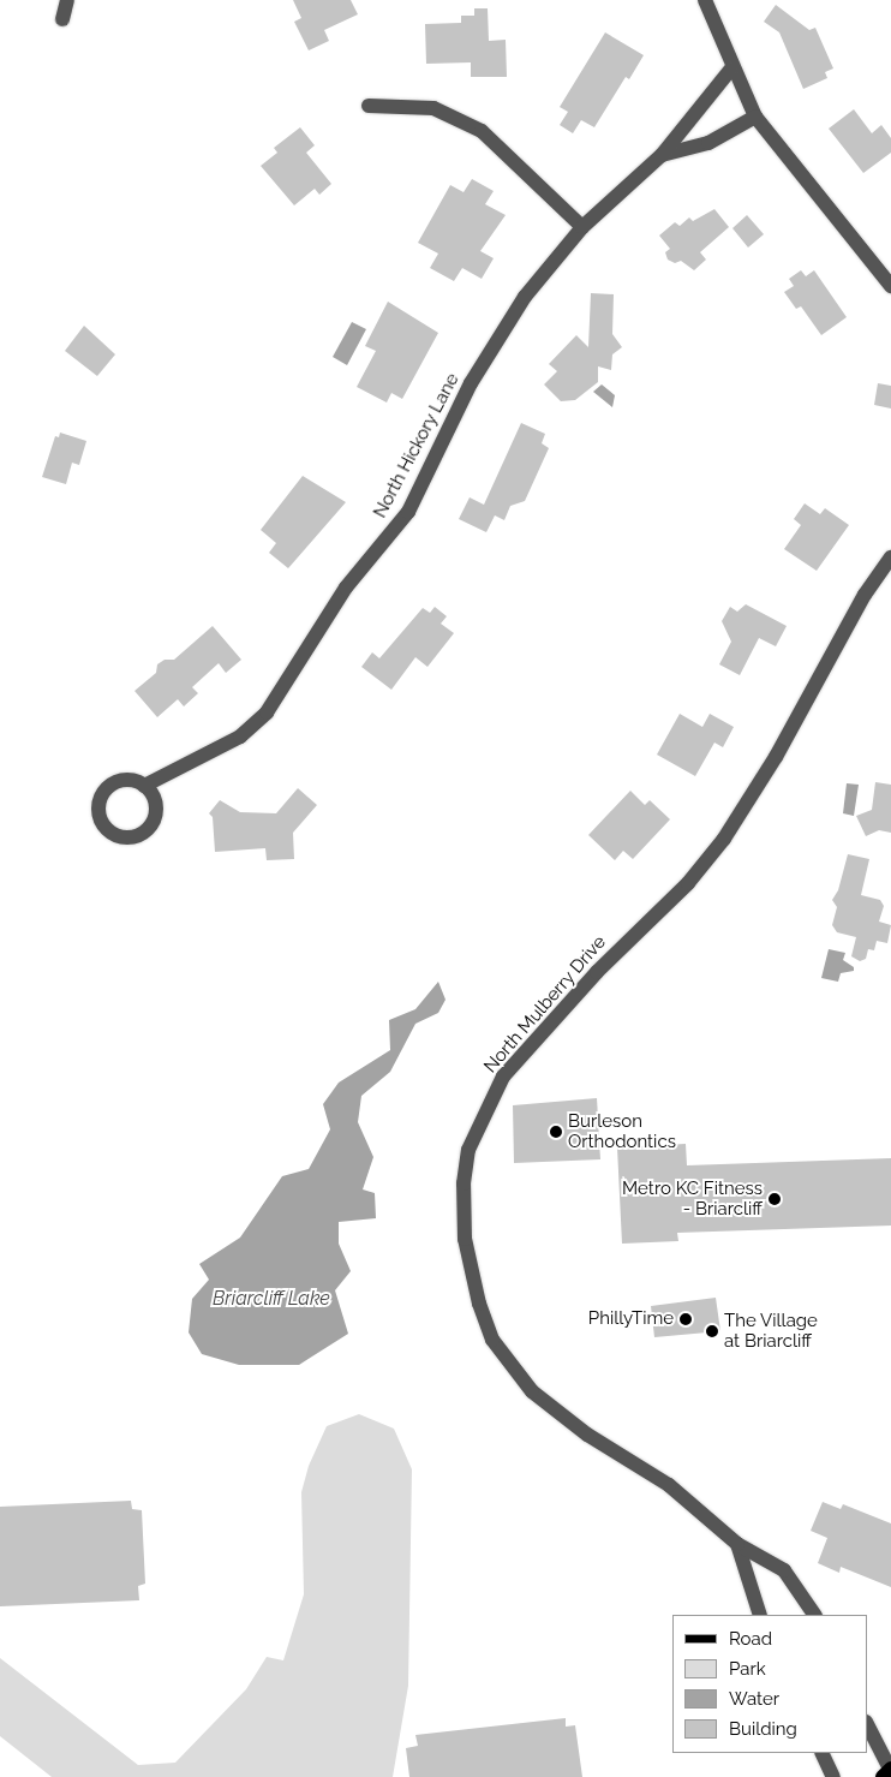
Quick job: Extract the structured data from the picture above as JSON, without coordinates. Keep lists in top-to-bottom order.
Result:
{
  "streets": {
    "street": ["North Hickory Lane", "North Mulberry Drive"]
  },
  "water": ["Briarcliff Lake"],
  "places": [
    "Burleson Orthodontics",
    "Metro KC Fitness - Briarcliff",
    "PhillyTime",
    "The Village at Briarcliff"
  ],
  "legend": [
    "Road",
    "Park",
    "Water",
    "Building"
  ]
}
